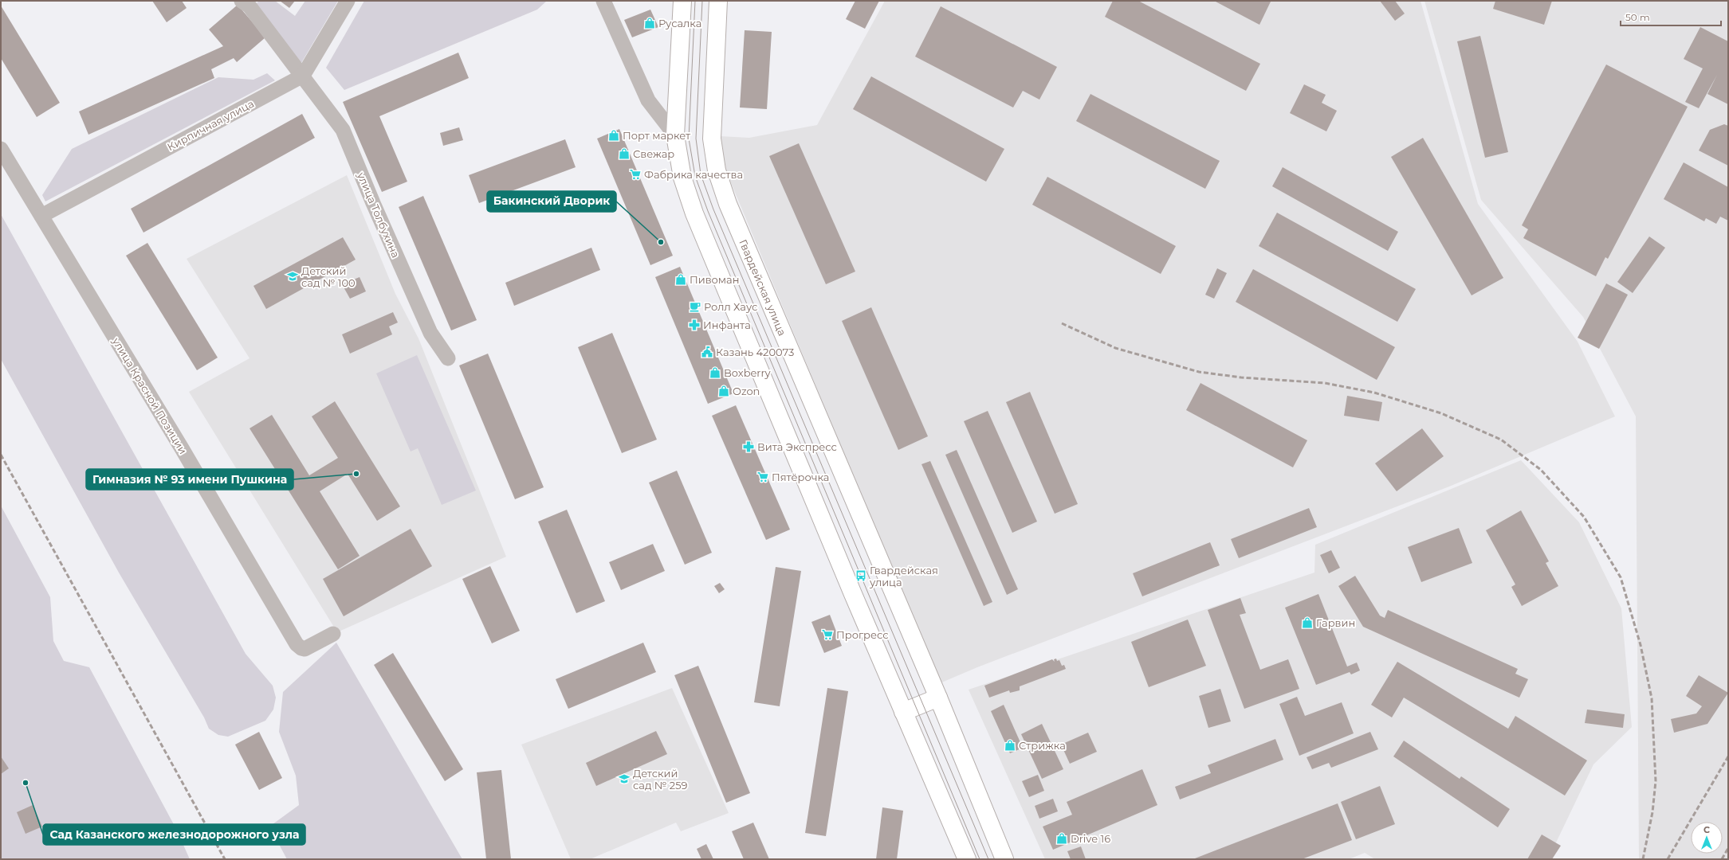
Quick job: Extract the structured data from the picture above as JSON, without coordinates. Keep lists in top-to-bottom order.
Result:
{
  "streets": {
    "main road": ["Гвардейская улица"],
    "street": ["Кирпичная улица", "улица Толбухина", "улица Красной Позиции"]
  },
  "crossings": [
    ["Кирпичная улица", "улица Толбухина"],
    ["Кирпичная улица", "улица Красной Позиции"]
  ],
  "places": {
    "shop": [
      "Русалка",
      "Порт маркет",
      "Свежар",
      "Пивоман",
      "Boxberry",
      "Ozon",
      "Гарвин",
      "Стрижка",
      "Drive 16"
    ],
    "supermarket": ["Фабрика качества", "Пятёрочка", "Прогресс"],
    "other": ["Бакинский Дворик", "Гимназия № 93 имени Пушкина", "Сад Казанского железнодорожного узла"],
    "school or university": ["Детский сад № 100", "Детский сад № 259"],
    "cafe": ["Ролл Хаус"],
    "pharmacy": ["Инфанта", "Вита Экспресс"],
    "public building": ["Казань 420073"],
    "bus stop": ["Гвардейская улица"]
  },
  "scale_bar": "50 m",
  "north": "top"
}
